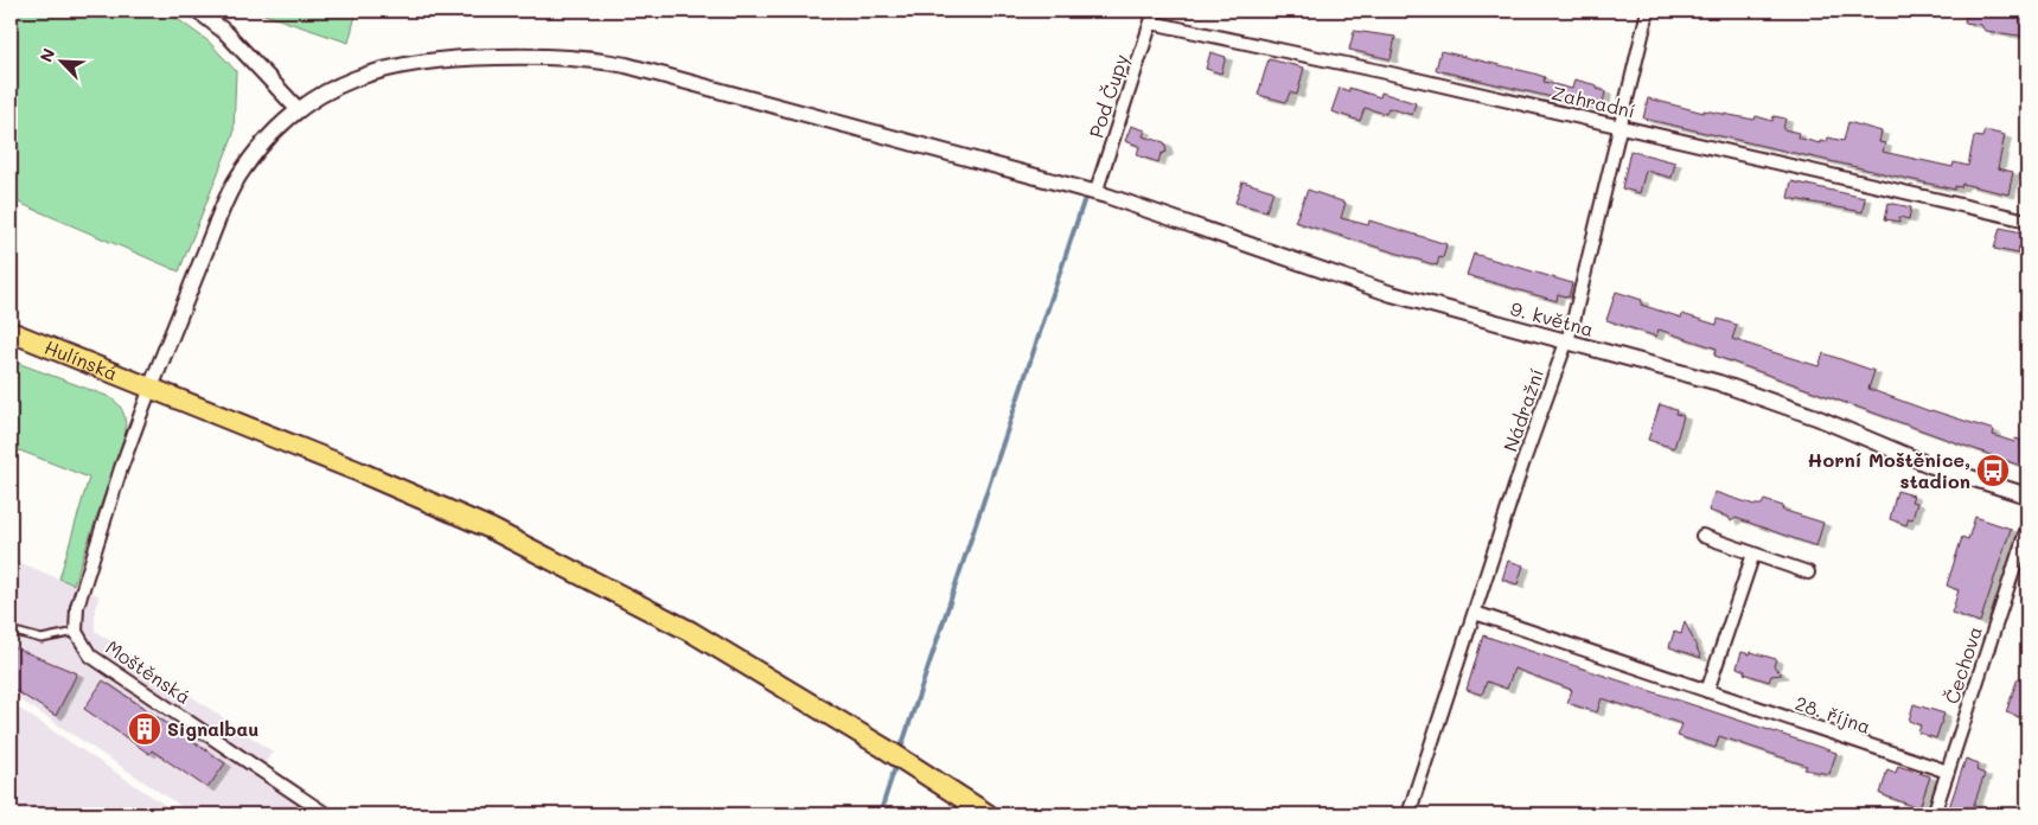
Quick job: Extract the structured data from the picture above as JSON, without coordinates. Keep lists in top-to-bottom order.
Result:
{
  "streets": {
    "main road": ["Hulínská"],
    "street": [
      "Pod Čupy",
      "Zahradní",
      "9. května",
      "Nádražní",
      "Čechova",
      "Moštěnská",
      "28. října"
    ]
  },
  "crossings": [
    ["Pod Čupy", "Zahradní"],
    ["Pod Čupy", "9. května"],
    ["Zahradní", "Nádražní"],
    ["9. května", "Hulínská"],
    ["9. května", "Nádražní"],
    ["Nádražní", "28. října"],
    ["Čechova", "28. října"]
  ],
  "places": {
    "bus stop": ["Horní Moštěnice, stadion"],
    "building": ["Signalbau"]
  },
  "north": "top left"
}
